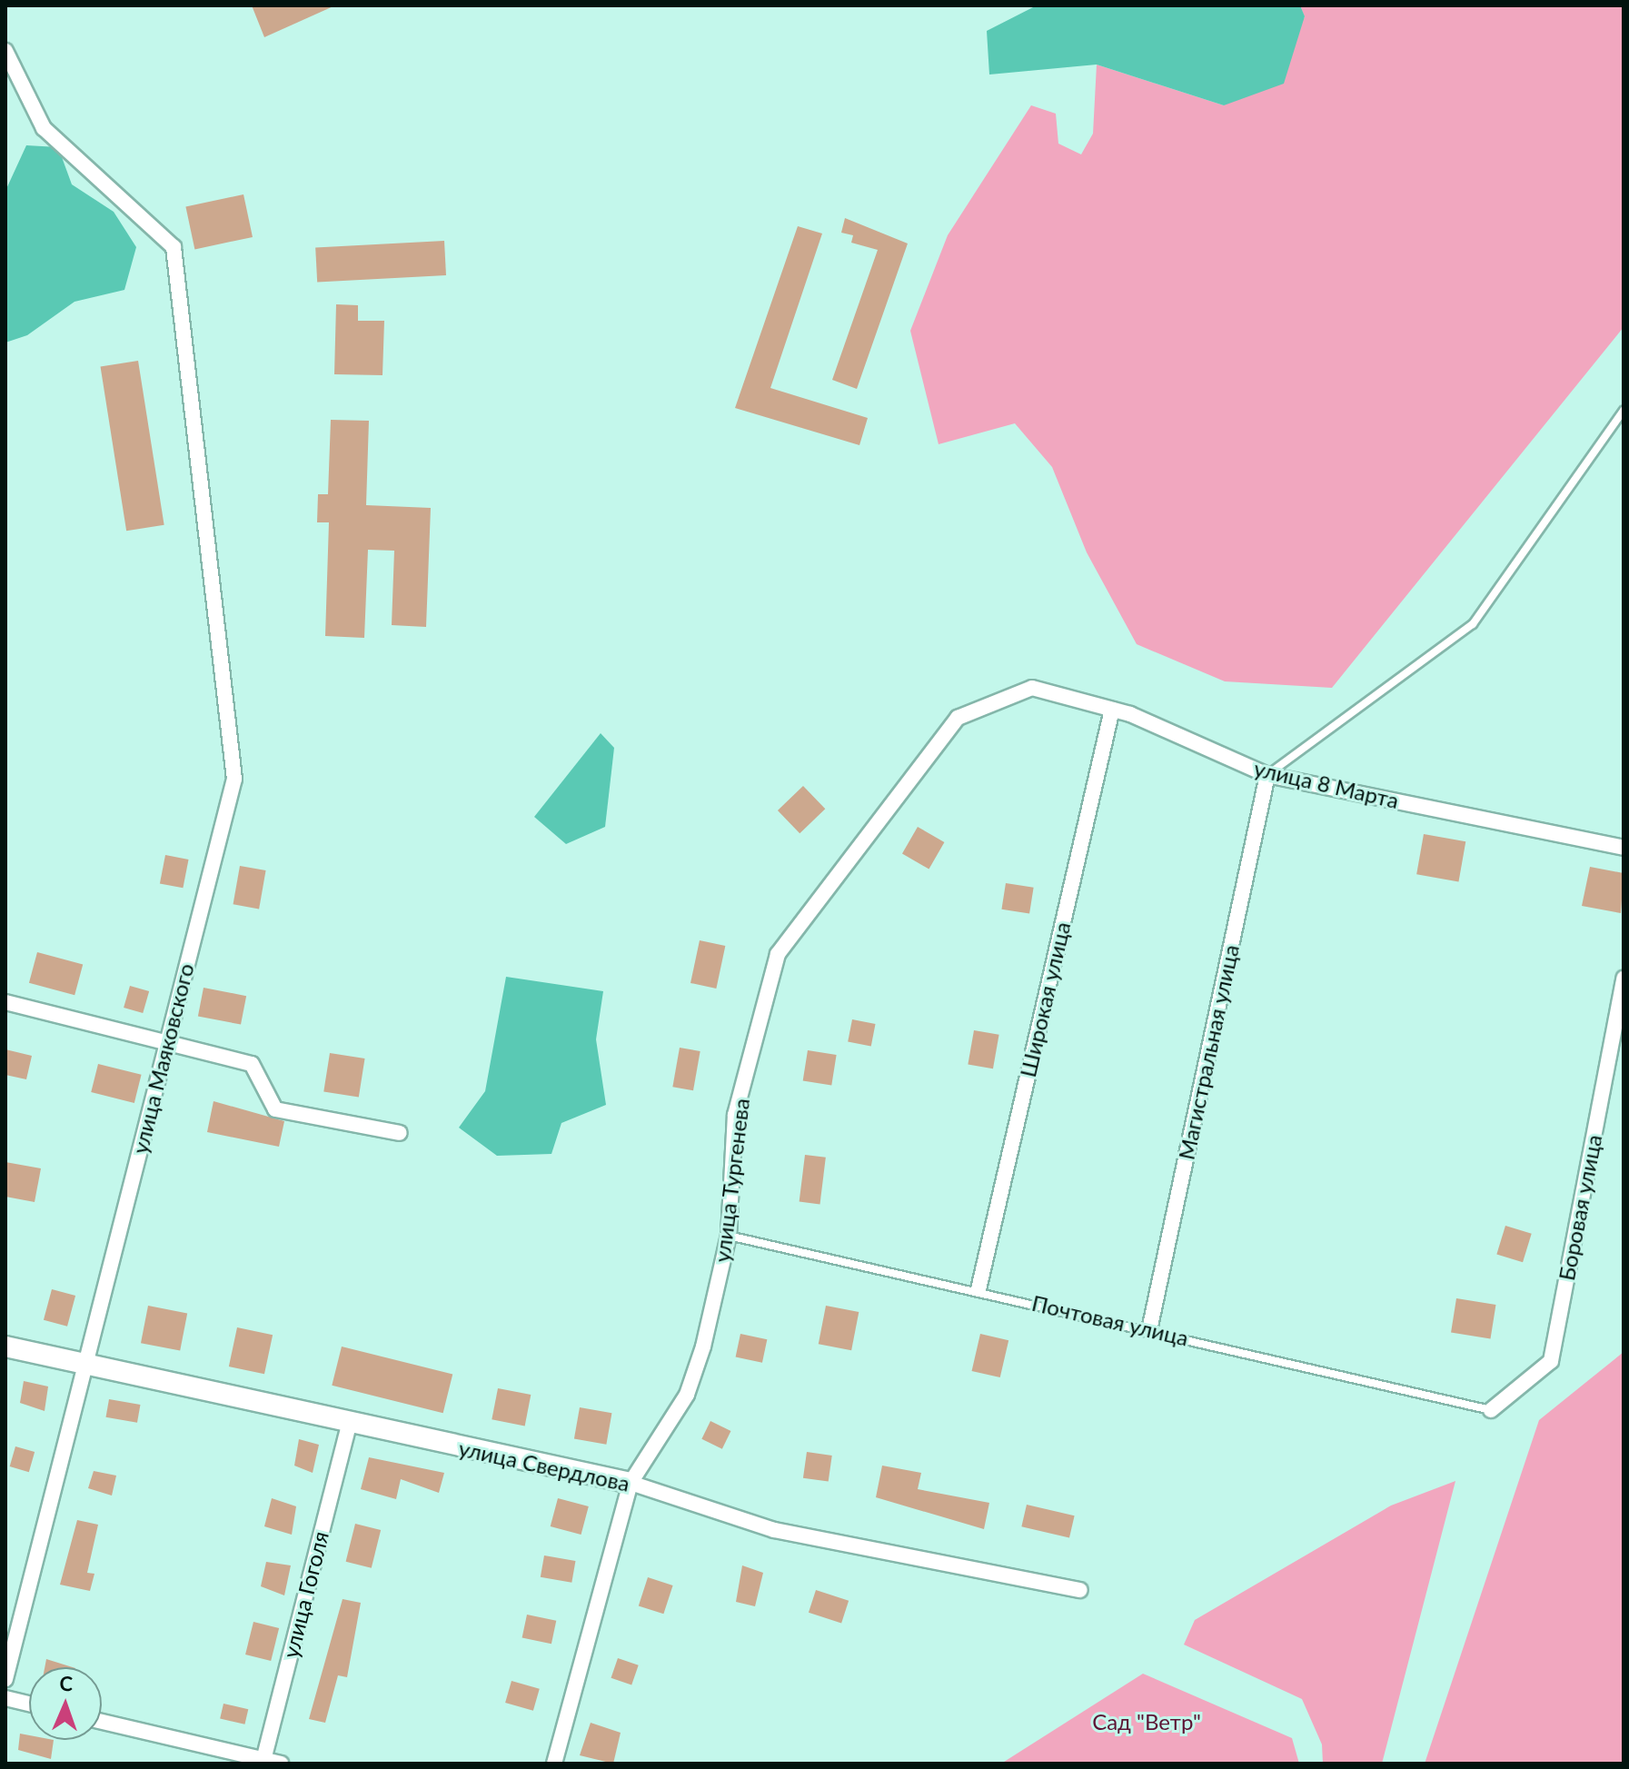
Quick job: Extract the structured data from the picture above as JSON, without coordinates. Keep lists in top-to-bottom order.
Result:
{
  "streets": {
    "street": [
      "улица 8 Марта",
      "Широкая улица",
      "Магистральная улица",
      "улица Маяковского",
      "улица Тургенева",
      "Боровая улица",
      "улица Свердлова",
      "улица Гоголя"
    ],
    "lane": ["Почтовая улица"]
  },
  "crossings": [
    ["улица 8 Марта", "Широкая улица"],
    ["улица 8 Марта", "Магистральная улица"],
    ["улица 8 Марта", "улица Тургенева"],
    ["Широкая улица", "Почтовая улица"],
    ["Магистральная улица", "Почтовая улица"],
    ["улица Маяковского", "улица Свердлова"],
    ["улица Тургенева", "Почтовая улица"],
    ["улица Тургенева", "улица Свердлова"],
    ["Боровая улица", "Почтовая улица"],
    ["улица Свердлова", "улица Гоголя"]
  ],
  "parks": ["Сад \"Ветр\""],
  "north": "top"
}
